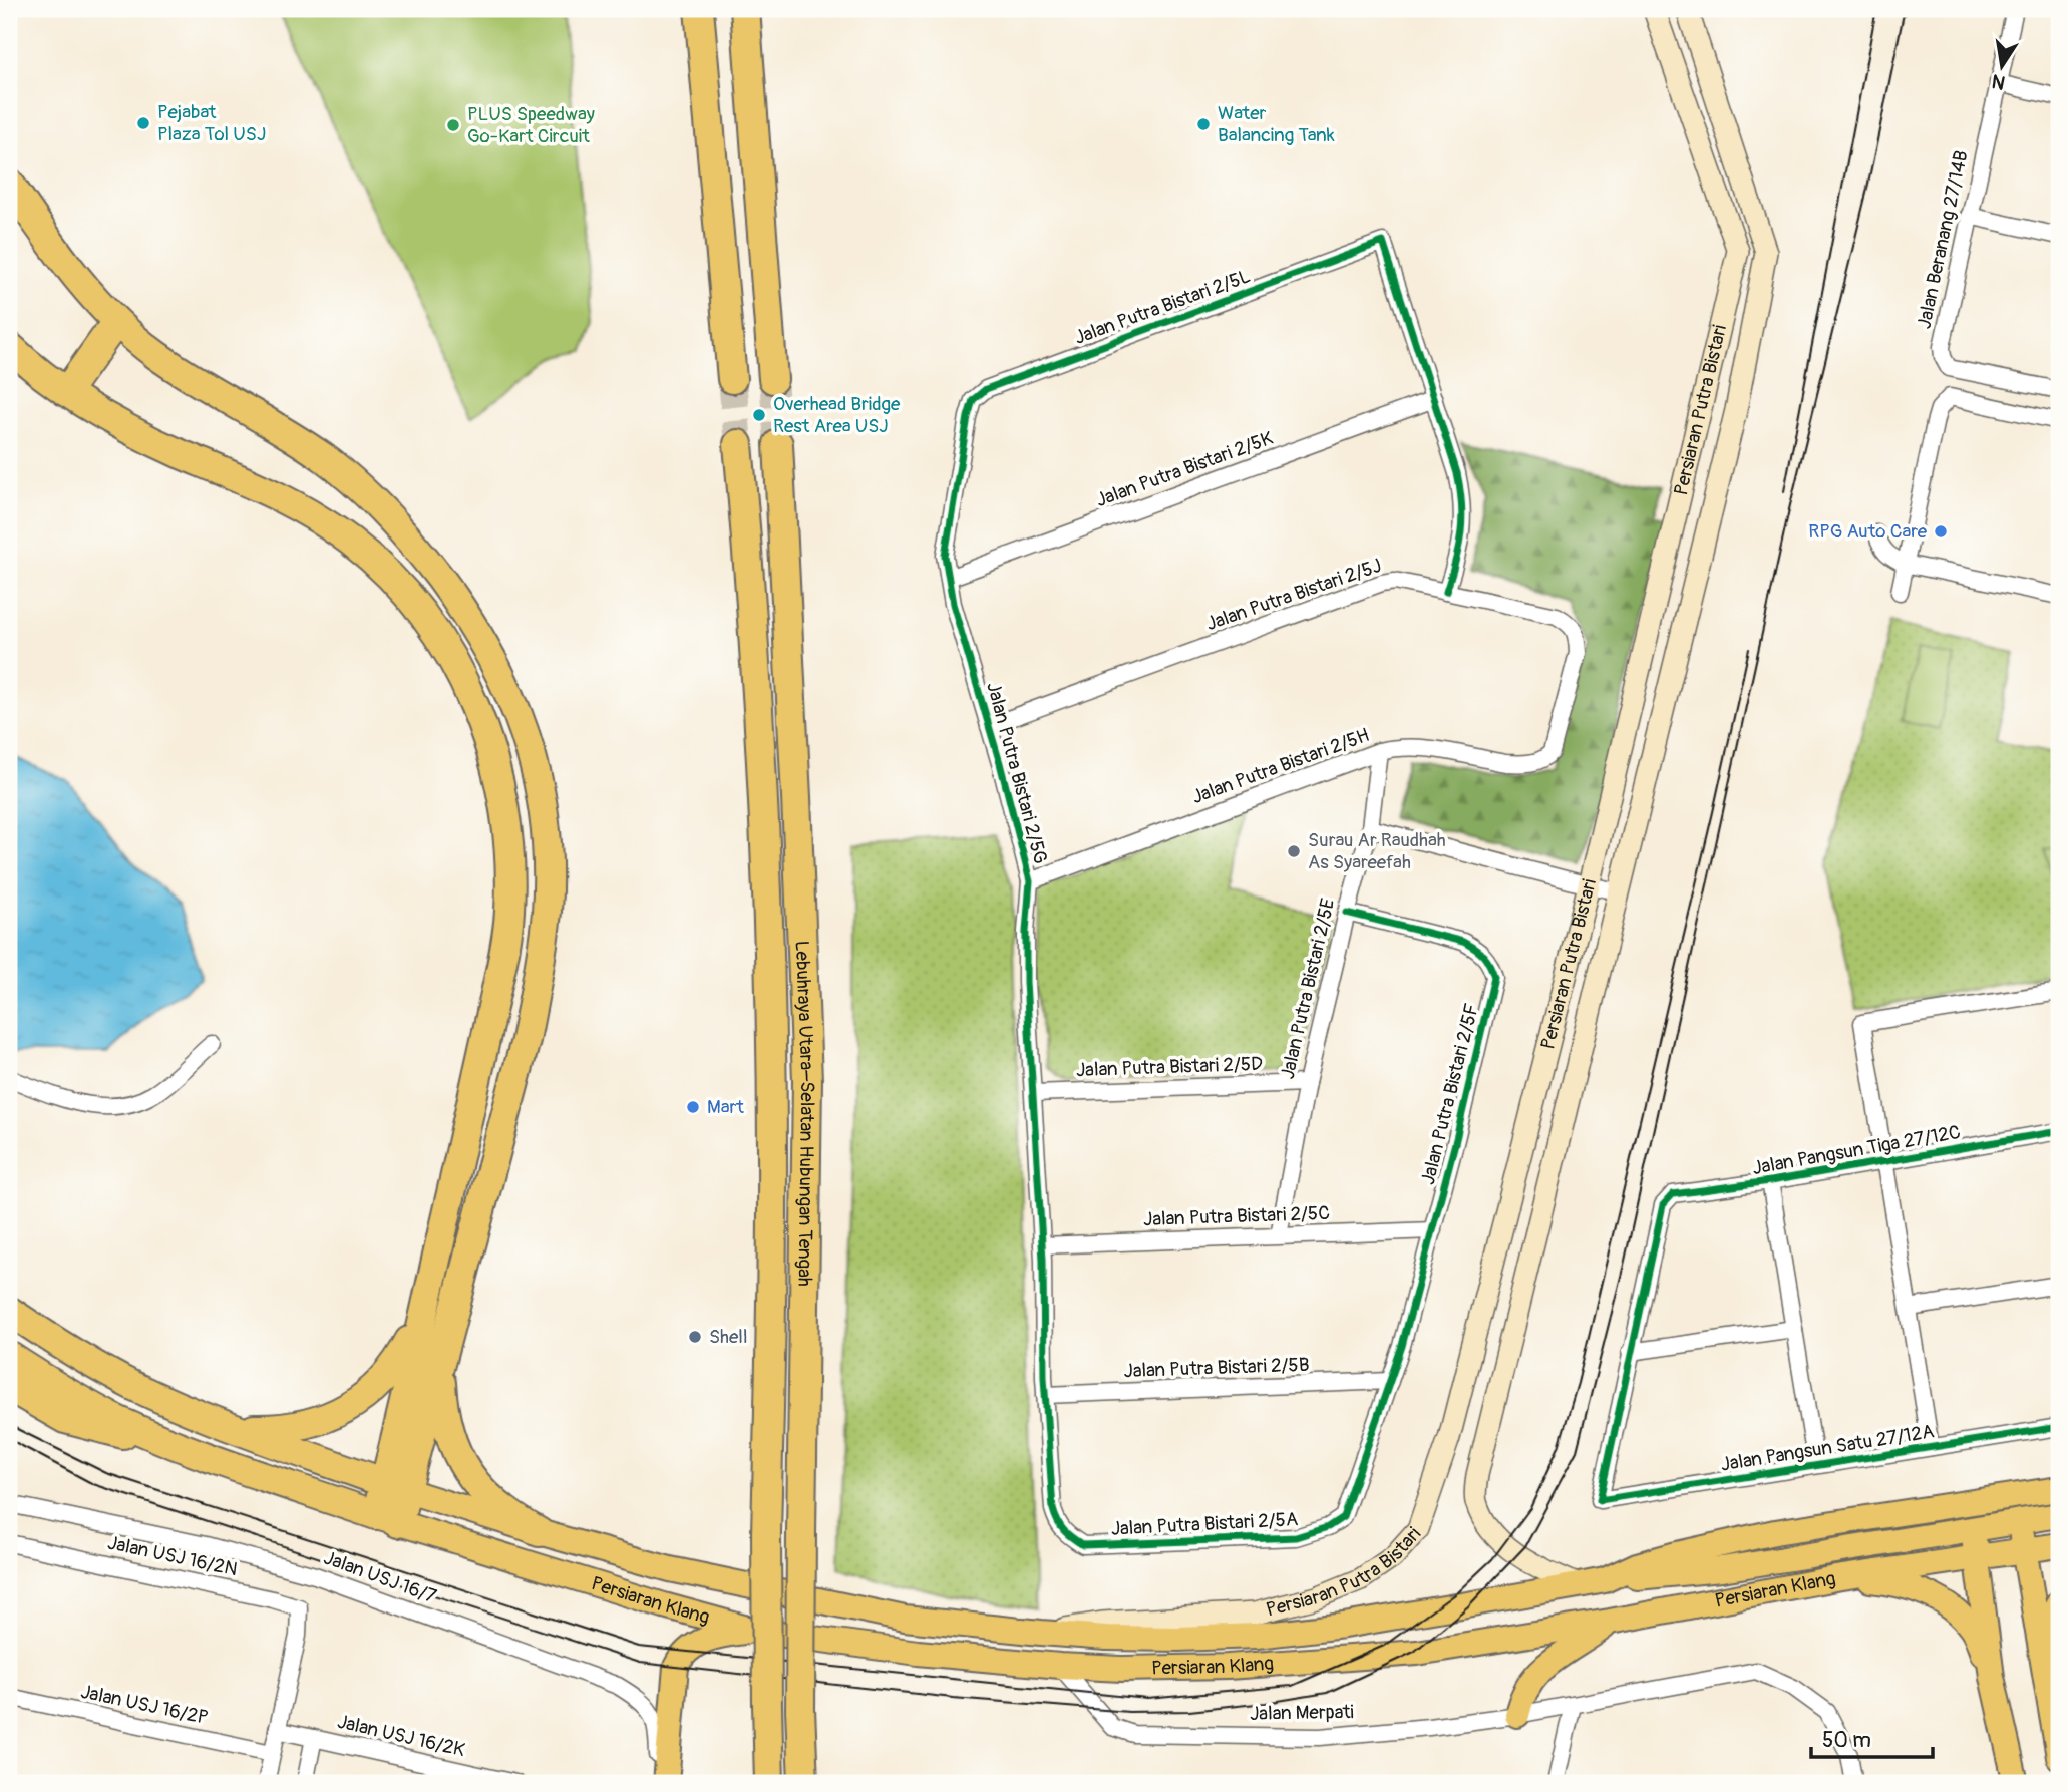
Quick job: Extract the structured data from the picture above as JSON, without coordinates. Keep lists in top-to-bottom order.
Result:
{
  "streets": {
    "highway": ["Lebuhraya Utara–Selatan Hubungan Tengah"],
    "main road": ["Persiaran Putra Bistari", "Persiaran Klang"],
    "street": [
      "Jalan Beranang 27/14B",
      "Jalan Putra Bistari 2/5L",
      "Jalan Putra Bistari 2/5K",
      "Jalan Putra Bistari 2/5J",
      "Jalan Putra Bistari 2/5H",
      "Jalan Putra Bistari 2/5G",
      "Jalan Putra Bistari 2/5E",
      "Jalan Putra Bistari 2/5D",
      "Jalan Putra Bistari 2/5F",
      "Jalan Pangsun Tiga 27/12C",
      "Jalan Putra Bistari 2/5C",
      "Jalan Putra Bistari 2/5B",
      "Jalan Pangsun Satu 27/12A",
      "Jalan Putra Bistari 2/5A",
      "Jalan USJ 16/2N",
      "Jalan USJ 16/7",
      "Jalan USJ 16/2P",
      "Jalan Merpati",
      "Jalan USJ 16/2K"
    ]
  },
  "crossings": [
    ["Jalan Putra Bistari 2/5L", "Jalan Putra Bistari 2/5K"],
    ["Jalan Putra Bistari 2/5L", "Jalan Putra Bistari 2/5G"],
    ["Persiaran Putra Bistari", "Persiaran Klang"],
    ["Jalan Putra Bistari 2/5K", "Jalan Putra Bistari 2/5G"],
    ["Jalan Putra Bistari 2/5J", "Jalan Putra Bistari 2/5H"],
    ["Jalan Putra Bistari 2/5J", "Jalan Putra Bistari 2/5G"],
    ["Jalan Putra Bistari 2/5H", "Jalan Putra Bistari 2/5G"],
    ["Jalan Putra Bistari 2/5H", "Jalan Putra Bistari 2/5E"],
    ["Jalan Putra Bistari 2/5G", "Jalan Putra Bistari 2/5D"],
    ["Jalan Putra Bistari 2/5G", "Jalan Putra Bistari 2/5C"],
    ["Jalan Putra Bistari 2/5G", "Jalan Putra Bistari 2/5B"],
    ["Jalan Putra Bistari 2/5G", "Jalan Putra Bistari 2/5A"],
    ["Jalan Putra Bistari 2/5E", "Jalan Putra Bistari 2/5D"],
    ["Jalan Putra Bistari 2/5E", "Jalan Putra Bistari 2/5F"],
    ["Jalan Putra Bistari 2/5E", "Jalan Putra Bistari 2/5C"],
    ["Jalan Putra Bistari 2/5F", "Jalan Putra Bistari 2/5C"],
    ["Jalan Putra Bistari 2/5F", "Jalan Putra Bistari 2/5B"],
    ["Jalan Putra Bistari 2/5F", "Jalan Putra Bistari 2/5A"],
    ["Jalan Pangsun Tiga 27/12C", "Jalan Pangsun Satu 27/12A"],
    ["Jalan Putra Bistari 2/5B", "Jalan Putra Bistari 2/5A"],
    ["Jalan USJ 16/2N", "Jalan USJ 16/2K"],
    ["Persiaran Klang", "Jalan Merpati"]
  ],
  "places": [
    "Pejabat Plaza Tol USJ",
    "Water Balancing Tank",
    "PLUS Speedway Go-Kart Circuit",
    "Overhead Bridge Rest Area USJ",
    "RPG Auto Care",
    "Surau Ar Raudhah As Syareefah",
    "Mart",
    "Shell"
  ],
  "scale_bar": "50 m",
  "north": "bottom"
}
